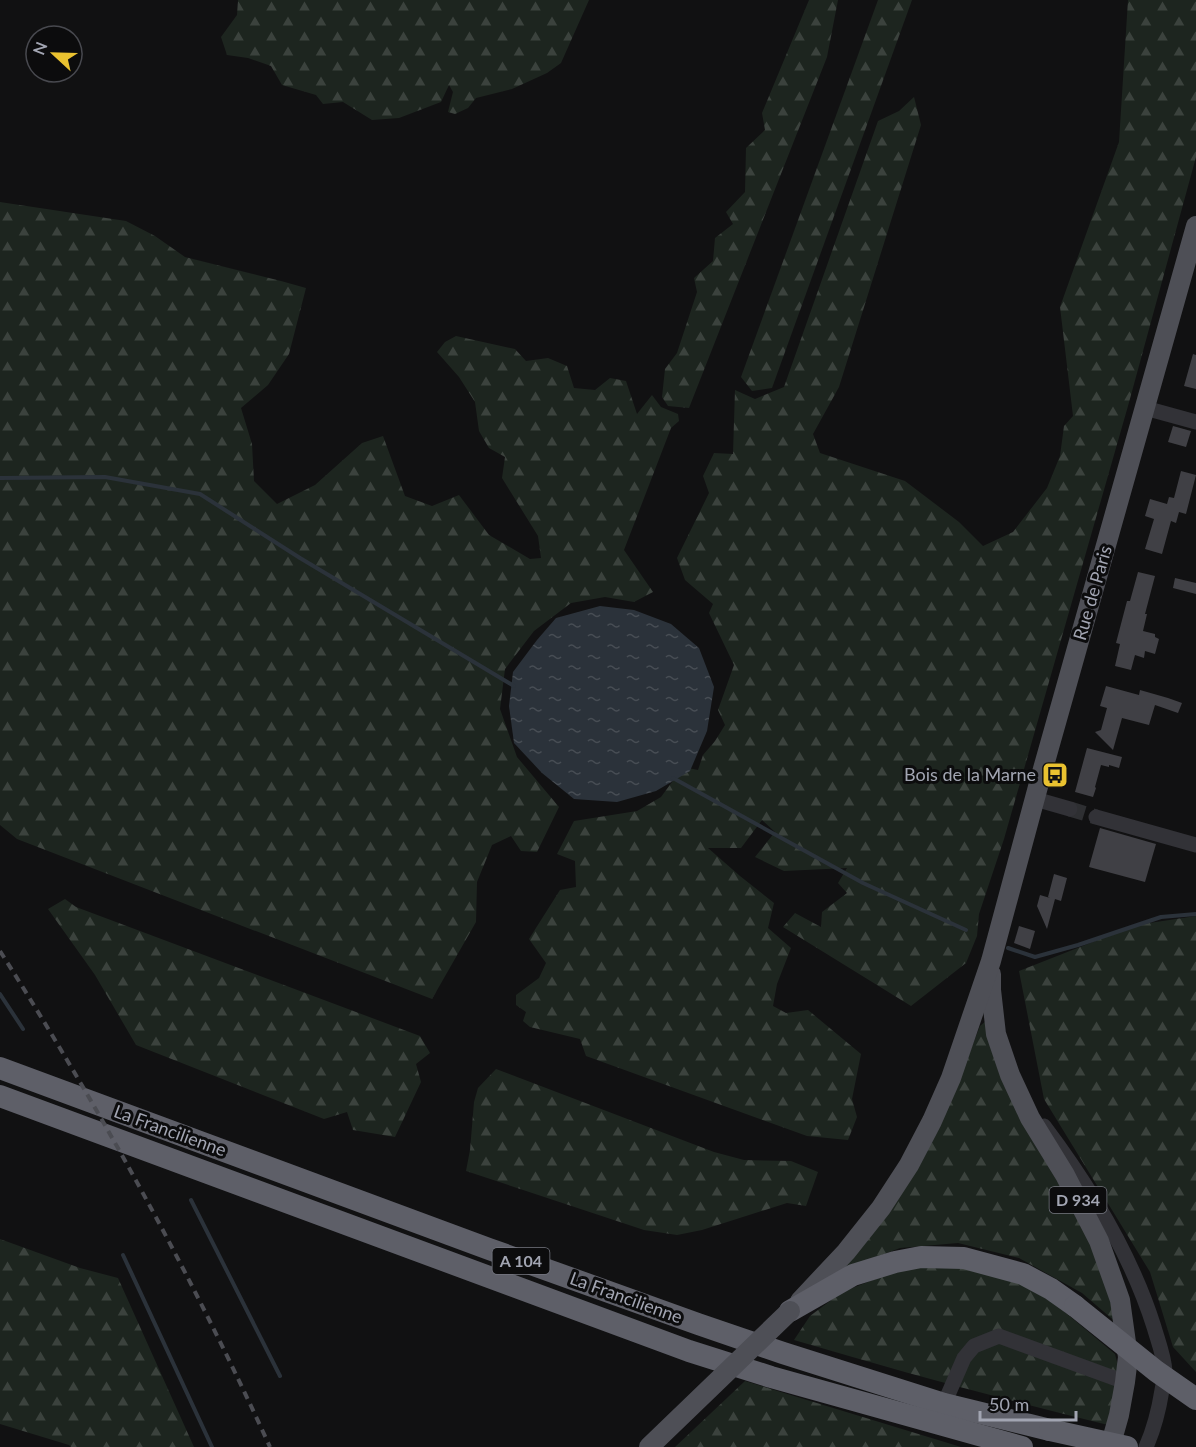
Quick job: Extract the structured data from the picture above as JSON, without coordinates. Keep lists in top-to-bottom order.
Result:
{
  "streets": {
    "highway": ["La Francilienne", "A 104"],
    "main road": ["Rue de Paris", "D 934"]
  },
  "crossings": [
    ["Rue de Paris", "D 934"]
  ],
  "places": {
    "bus stop": ["Bois de la Marne"]
  },
  "scale_bar": "50 m",
  "north": "left"
}
